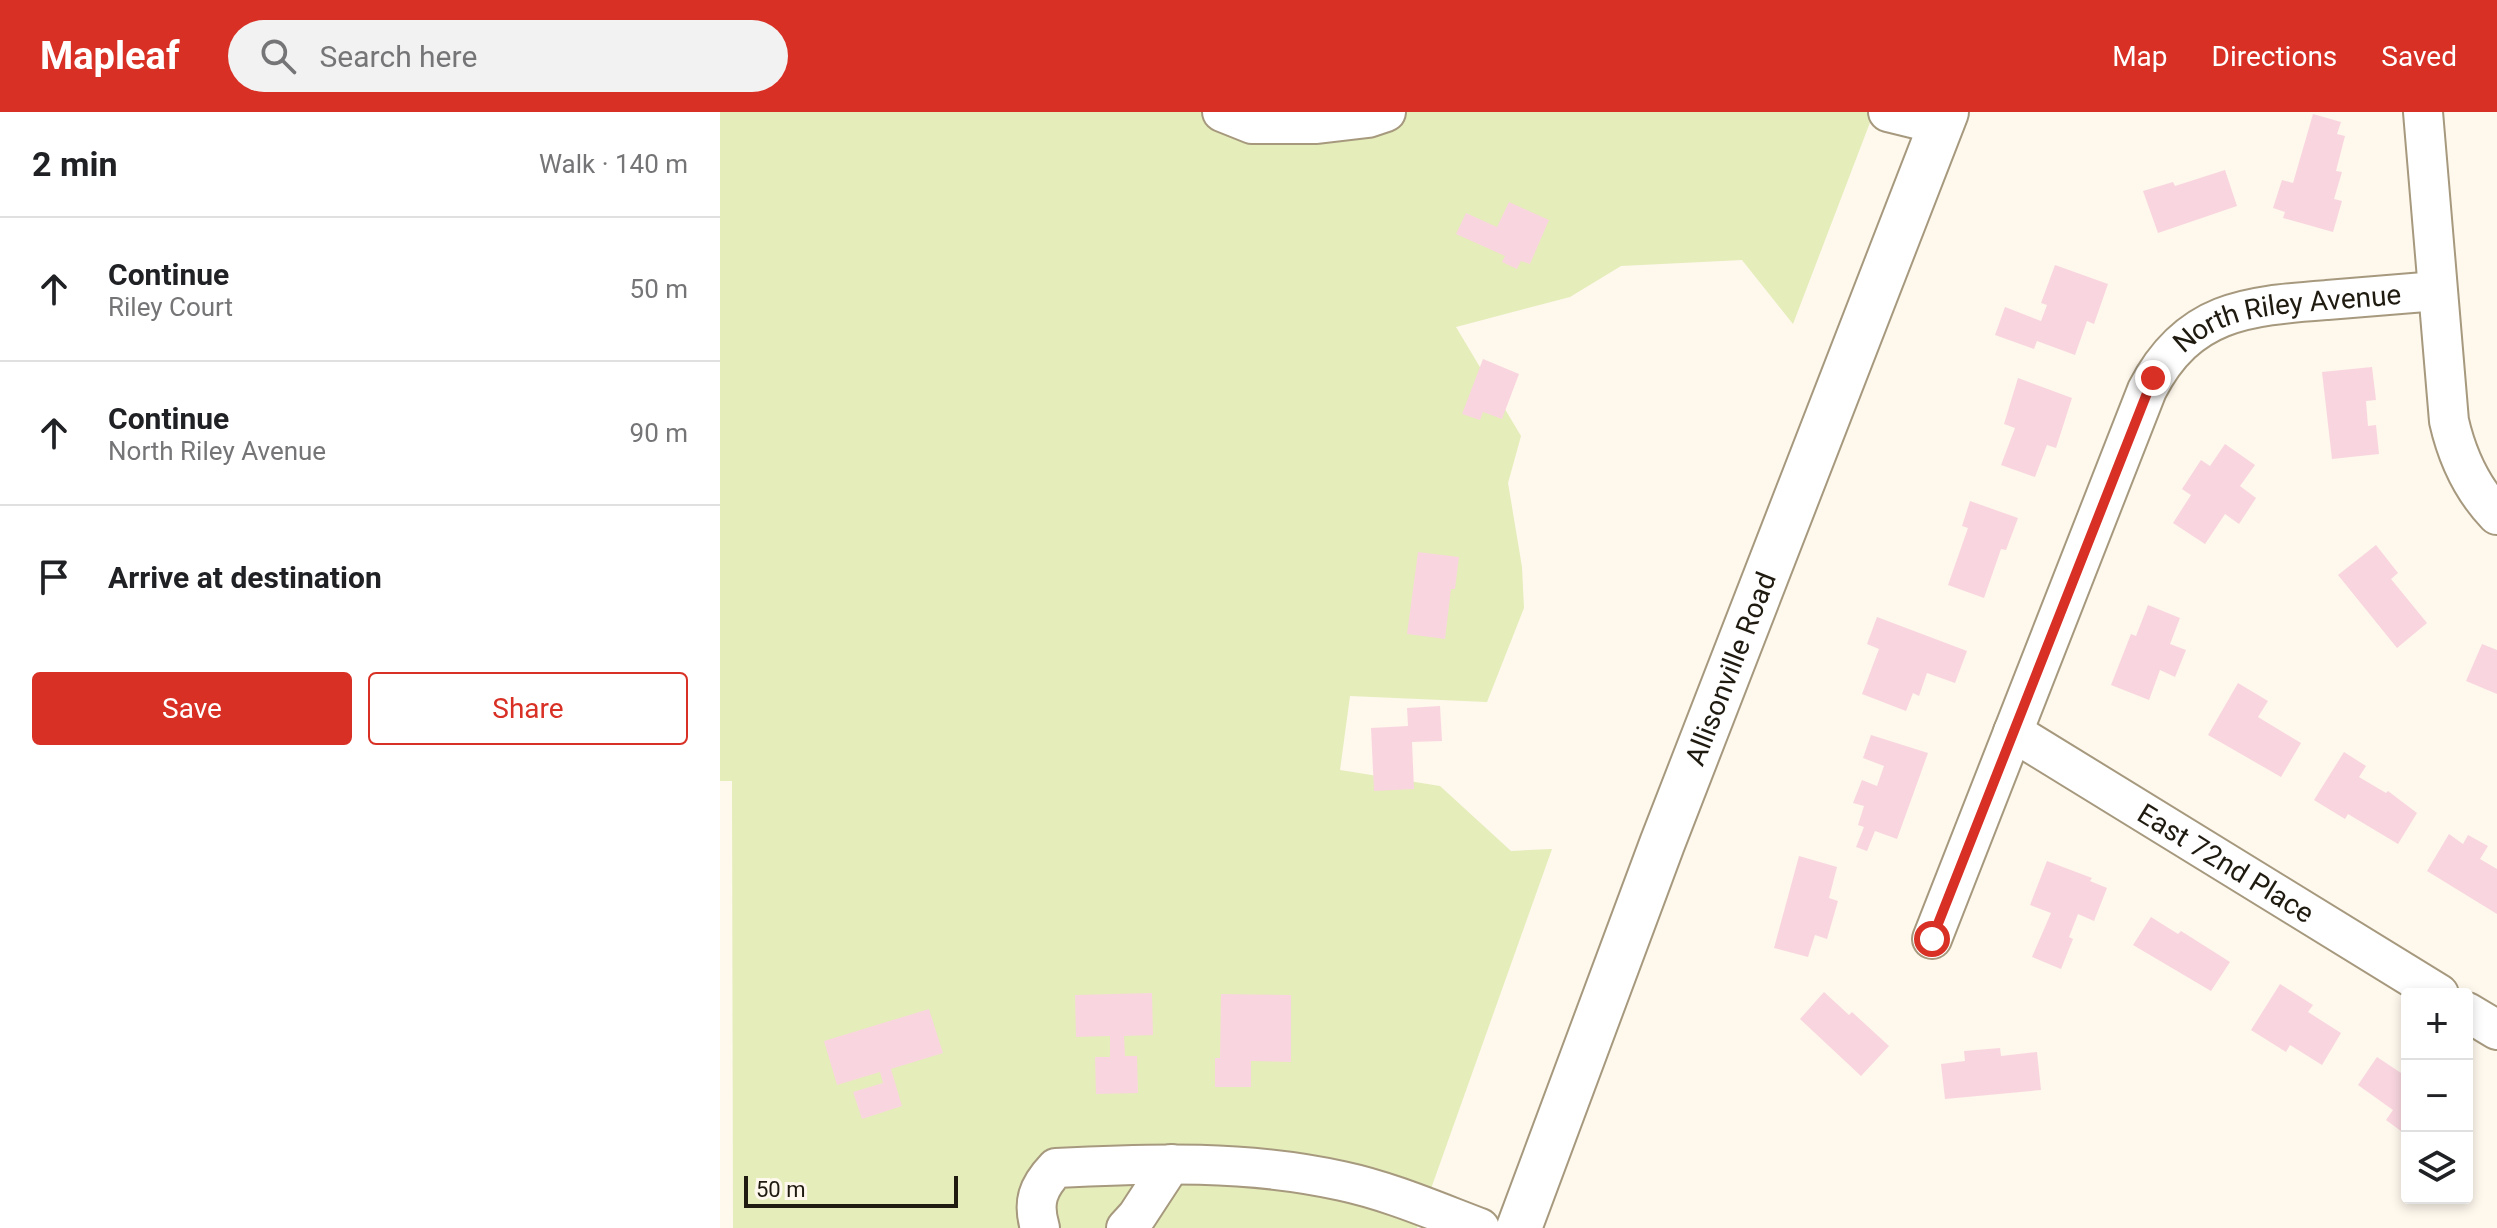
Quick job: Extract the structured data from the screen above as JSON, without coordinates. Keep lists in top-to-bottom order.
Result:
{
  "streets": {
    "main road": ["Allisonville Road"],
    "street": ["North Riley Avenue", "East 72nd Place"]
  },
  "crossings": [
    ["North Riley Avenue", "East 72nd Place"]
  ],
  "scale_bar": "50 m",
  "page": {
    "header": "Mapleaf",
    "search": "Search here",
    "nav": ["Map", "Directions", "Saved"],
    "heading": ["2 min", "Walk · 140 m"],
    "list": [
      ["Continue", "Riley Court", "50 m"],
      ["Continue", "North Riley Avenue", "90 m"],
      "Arrive at destination"
    ],
    "buttons": ["Save", "Share"],
    "map_buttons": ["+", "−"],
    "scale": "50 m"
  }
}
